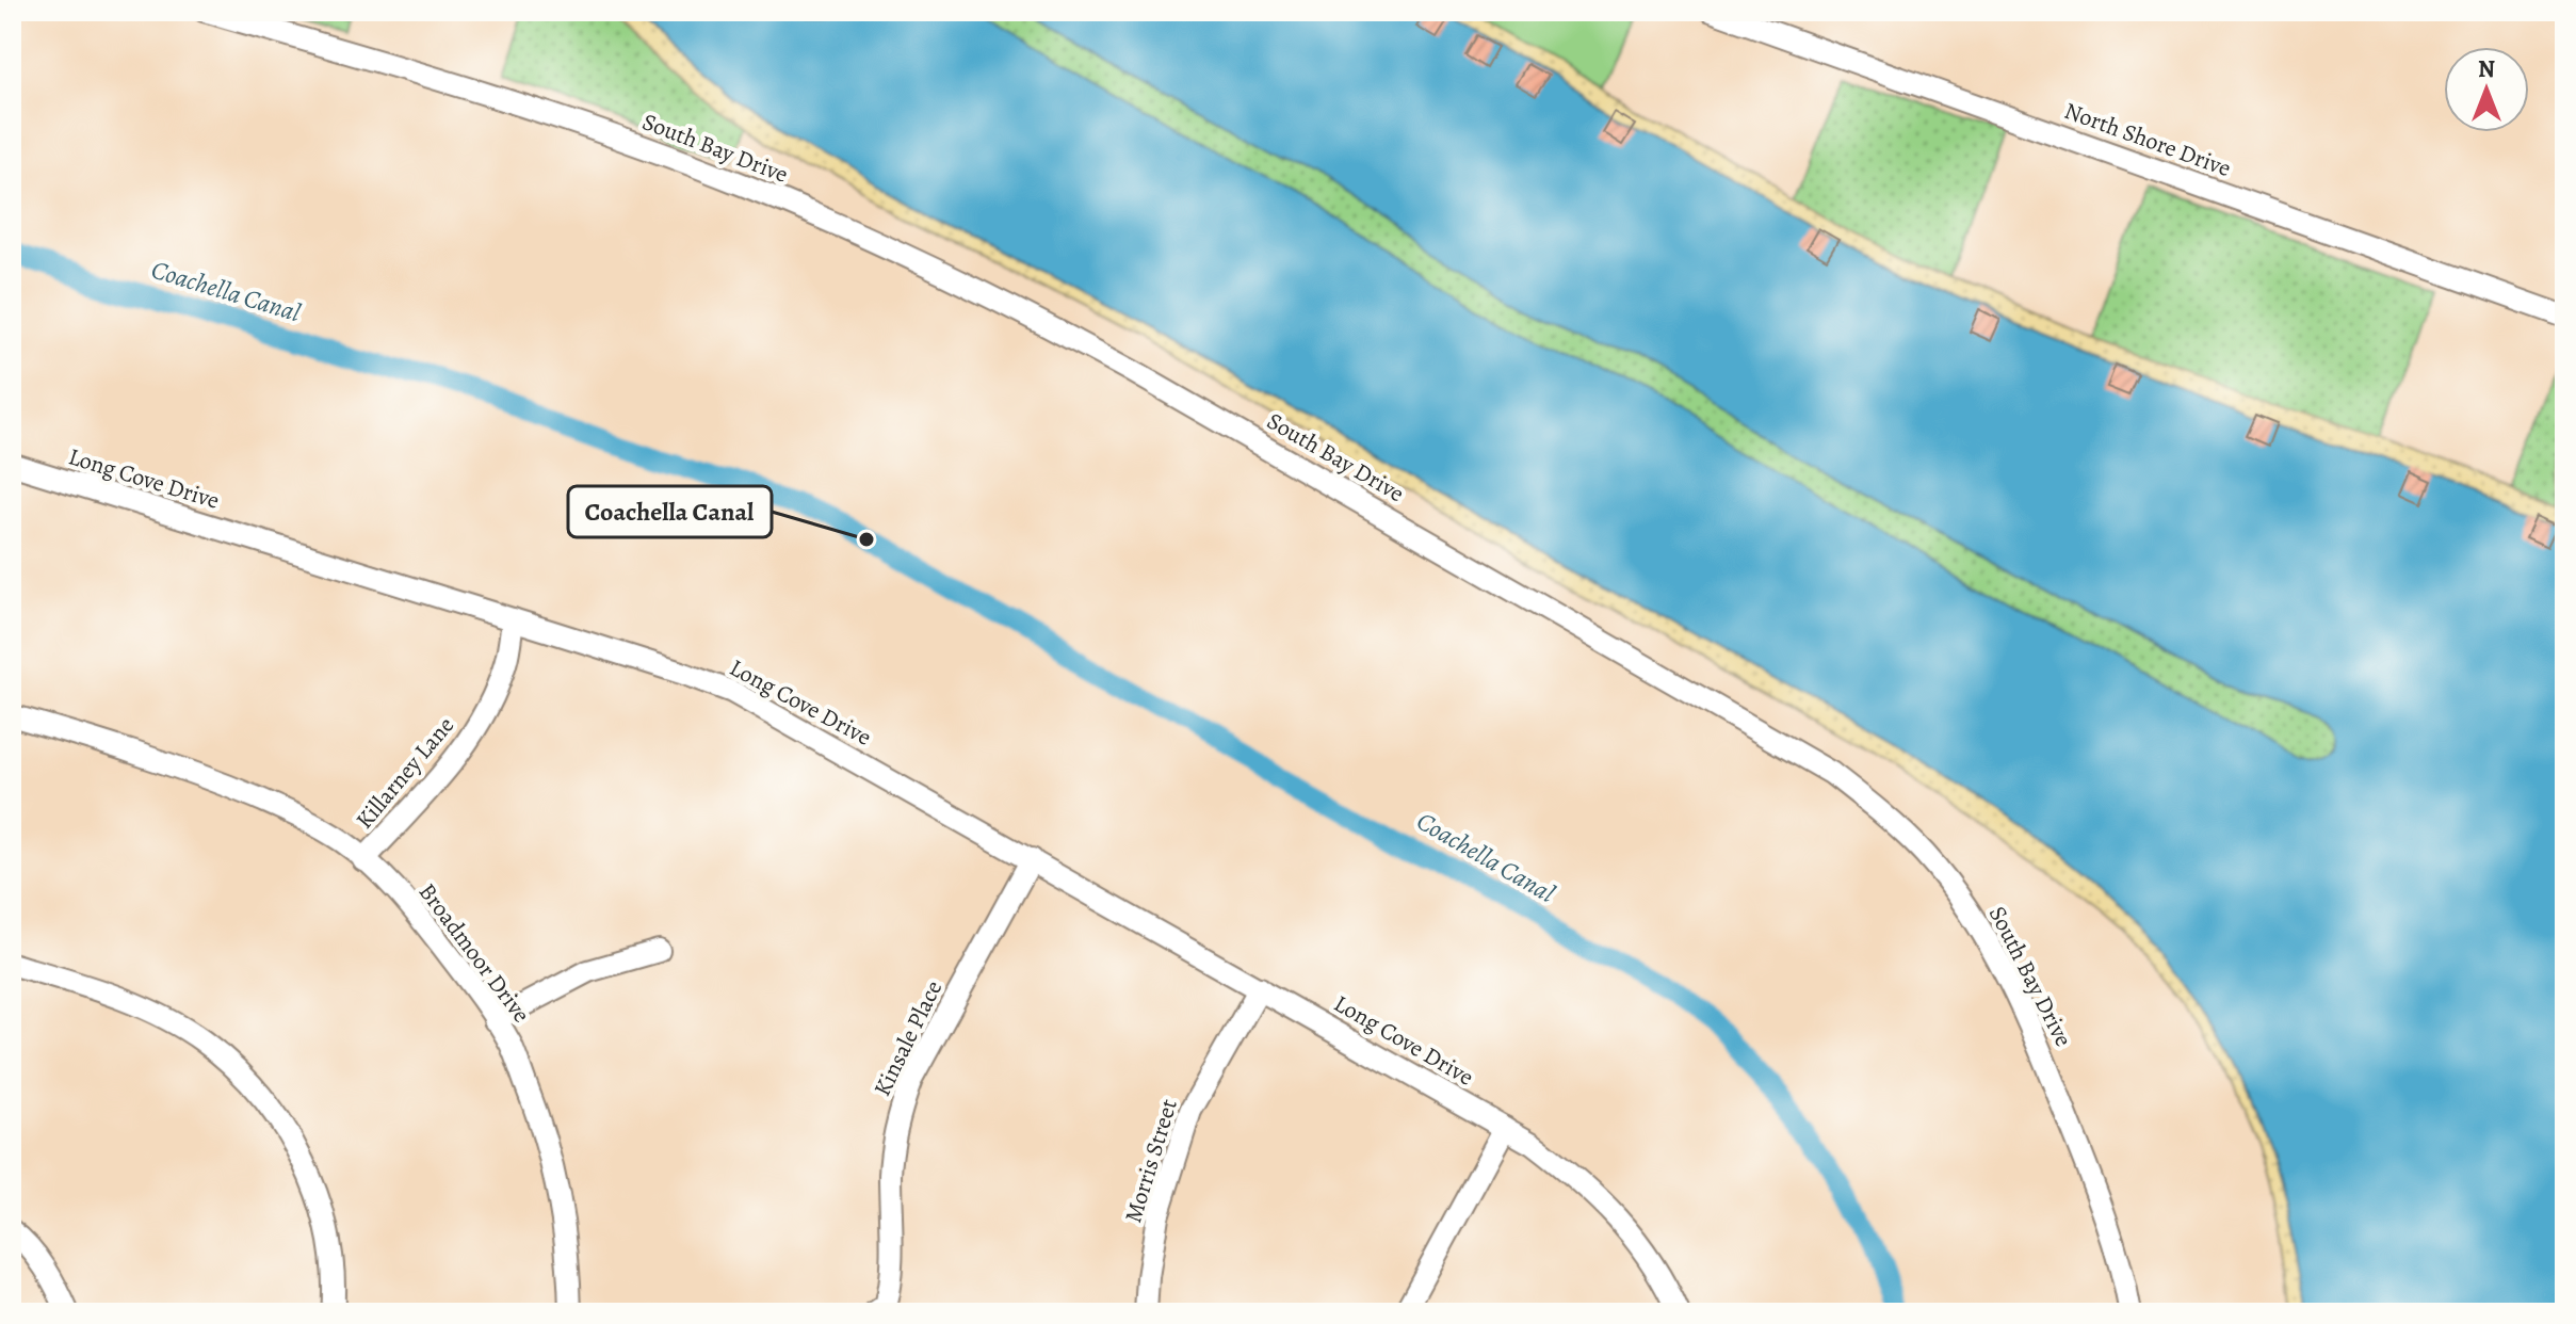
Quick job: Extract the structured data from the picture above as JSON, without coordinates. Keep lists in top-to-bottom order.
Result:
{
  "streets": {
    "street": [
      "North Shore Drive",
      "South Bay Drive",
      "Long Cove Drive",
      "Killarney Lane",
      "Broadmoor Drive",
      "Kinsale Place",
      "Morris Street"
    ]
  },
  "crossings": [
    ["Long Cove Drive", "Killarney Lane"],
    ["Long Cove Drive", "Kinsale Place"],
    ["Long Cove Drive", "Morris Street"],
    ["Killarney Lane", "Broadmoor Drive"]
  ],
  "water": ["Coachella Canal"],
  "places": ["Coachella Canal"],
  "north": "top"
}
